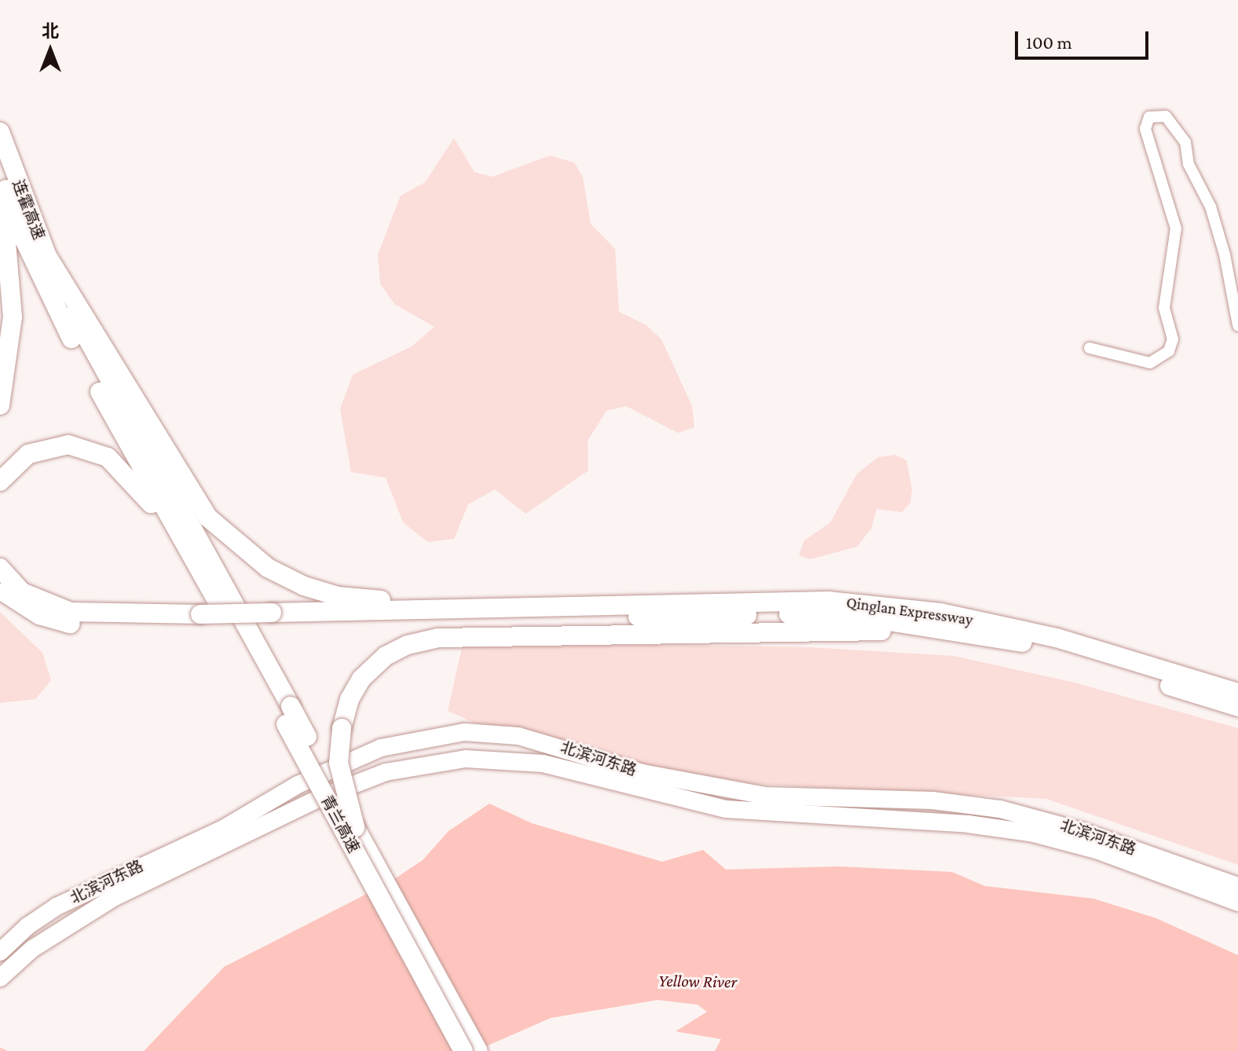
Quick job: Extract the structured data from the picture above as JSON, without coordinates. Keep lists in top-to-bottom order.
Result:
{
  "streets": {
    "highway": ["连霍高速", "Qinglan Expressway", "青兰高速"],
    "main road": ["北滨河东路"]
  },
  "water": ["Yellow River"],
  "scale_bar": "100 m",
  "north": "top"
}
